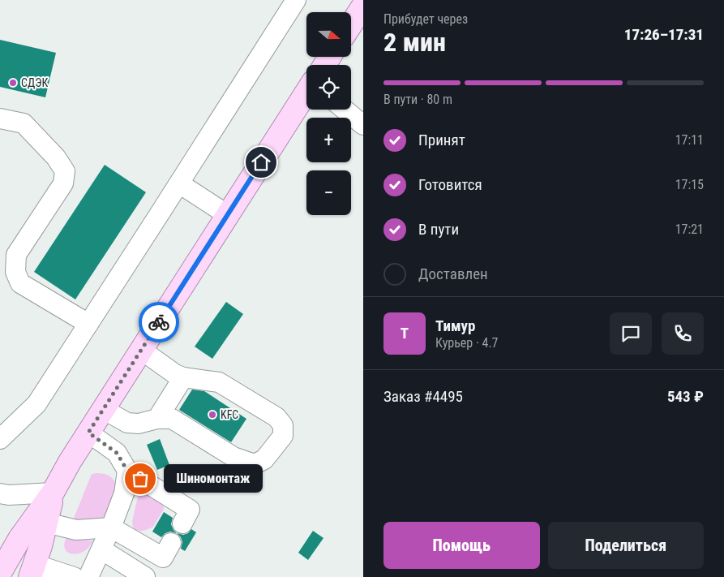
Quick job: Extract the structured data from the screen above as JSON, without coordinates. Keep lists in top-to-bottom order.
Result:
{
  "places": ["СДЭК", "KFC", "Шиномонтаж"],
  "north": "right",
  "page": {
    "heading": ["2 мин", "Прибудет через", "17:26–17:31"],
    "panel": [
      "Тимур",
      "Курьер · 4.7",
      "Заказ #4495",
      "543 ₽"
    ],
    "map_buttons": ["+", "−"],
    "bar": "В пути · 80 m",
    "list": [
      ["Принят", "17:11"],
      ["Готовится", "17:15"],
      ["В пути", "17:21"],
      "Доставлен"
    ],
    "round": "Т",
    "bubble": "Шиномонтаж",
    "buttons": ["Помощь", "Поделиться"]
  }
}
